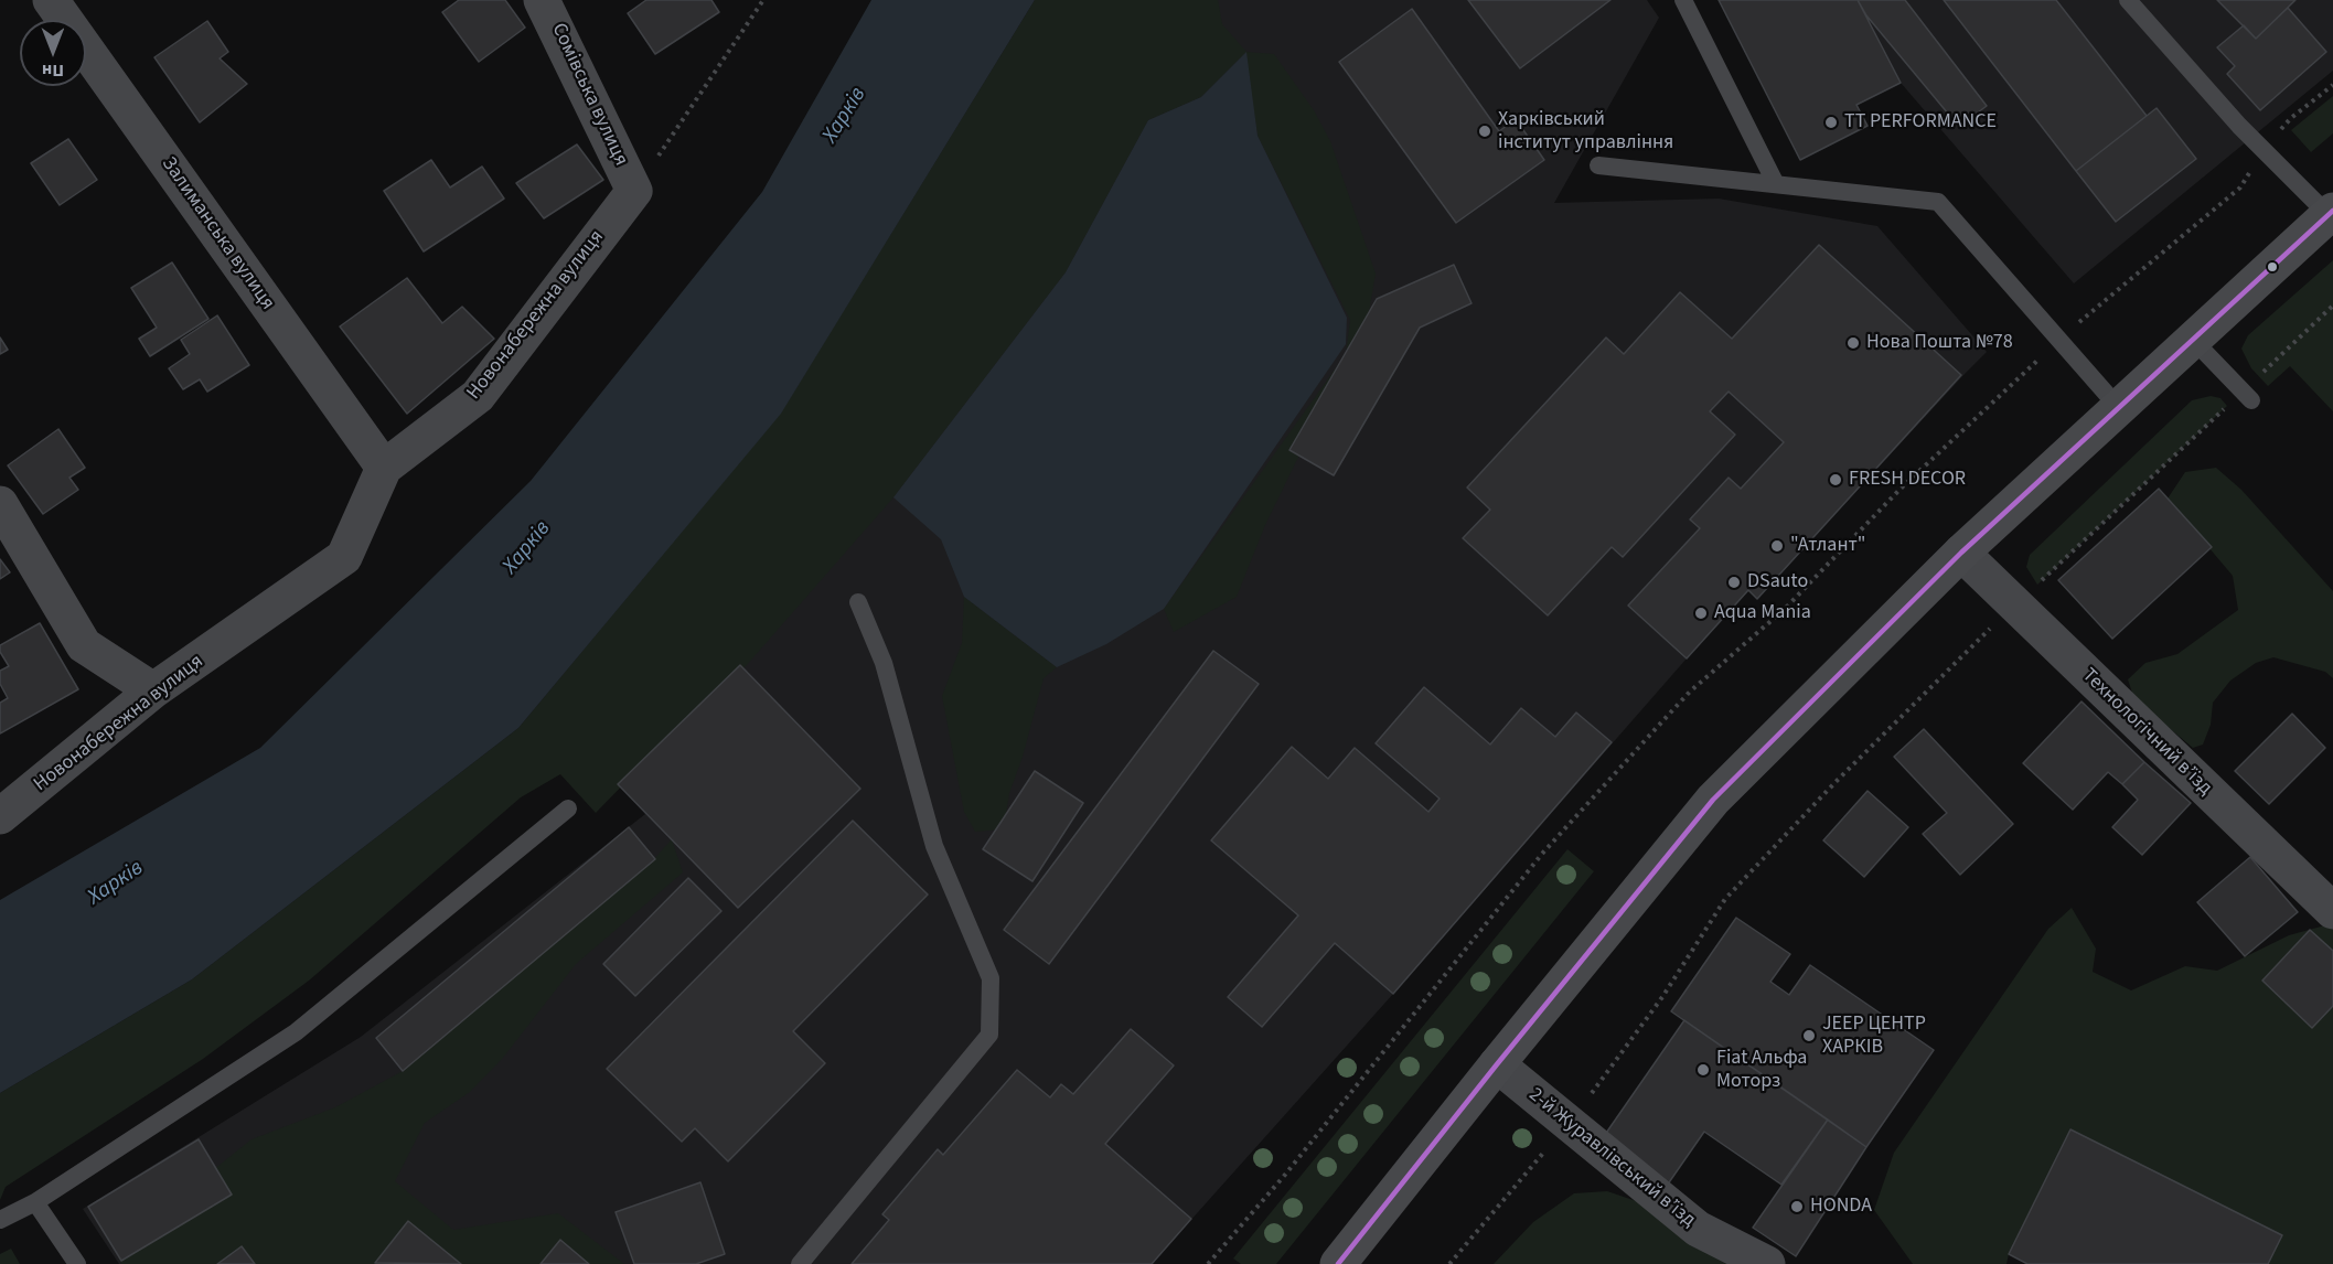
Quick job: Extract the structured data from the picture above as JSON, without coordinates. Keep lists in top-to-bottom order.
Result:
{
  "streets": {
    "street": [
      "Сомівська вулиця",
      "Залиманська вулиця",
      "Новонабережна вулиця",
      "Технологічний в’їзд",
      "2-й Журавлівський в’їзд"
    ]
  },
  "crossings": [
    ["Сомівська вулиця", "Новонабережна вулиця"],
    ["Залиманська вулиця", "Новонабережна вулиця"]
  ],
  "water": ["Харків"],
  "places": [
    "TT PERFORMANCE",
    "Харківський інститут управління",
    "Нова Пошта №78",
    "FRESH DECOR",
    "\"Атлант\"",
    "DSauto",
    "Aqua Mania",
    "JEEP ЦЕНТР ХАРКІВ",
    "Fiat Альфа Моторз",
    "HONDA"
  ],
  "north": "bottom"
}
